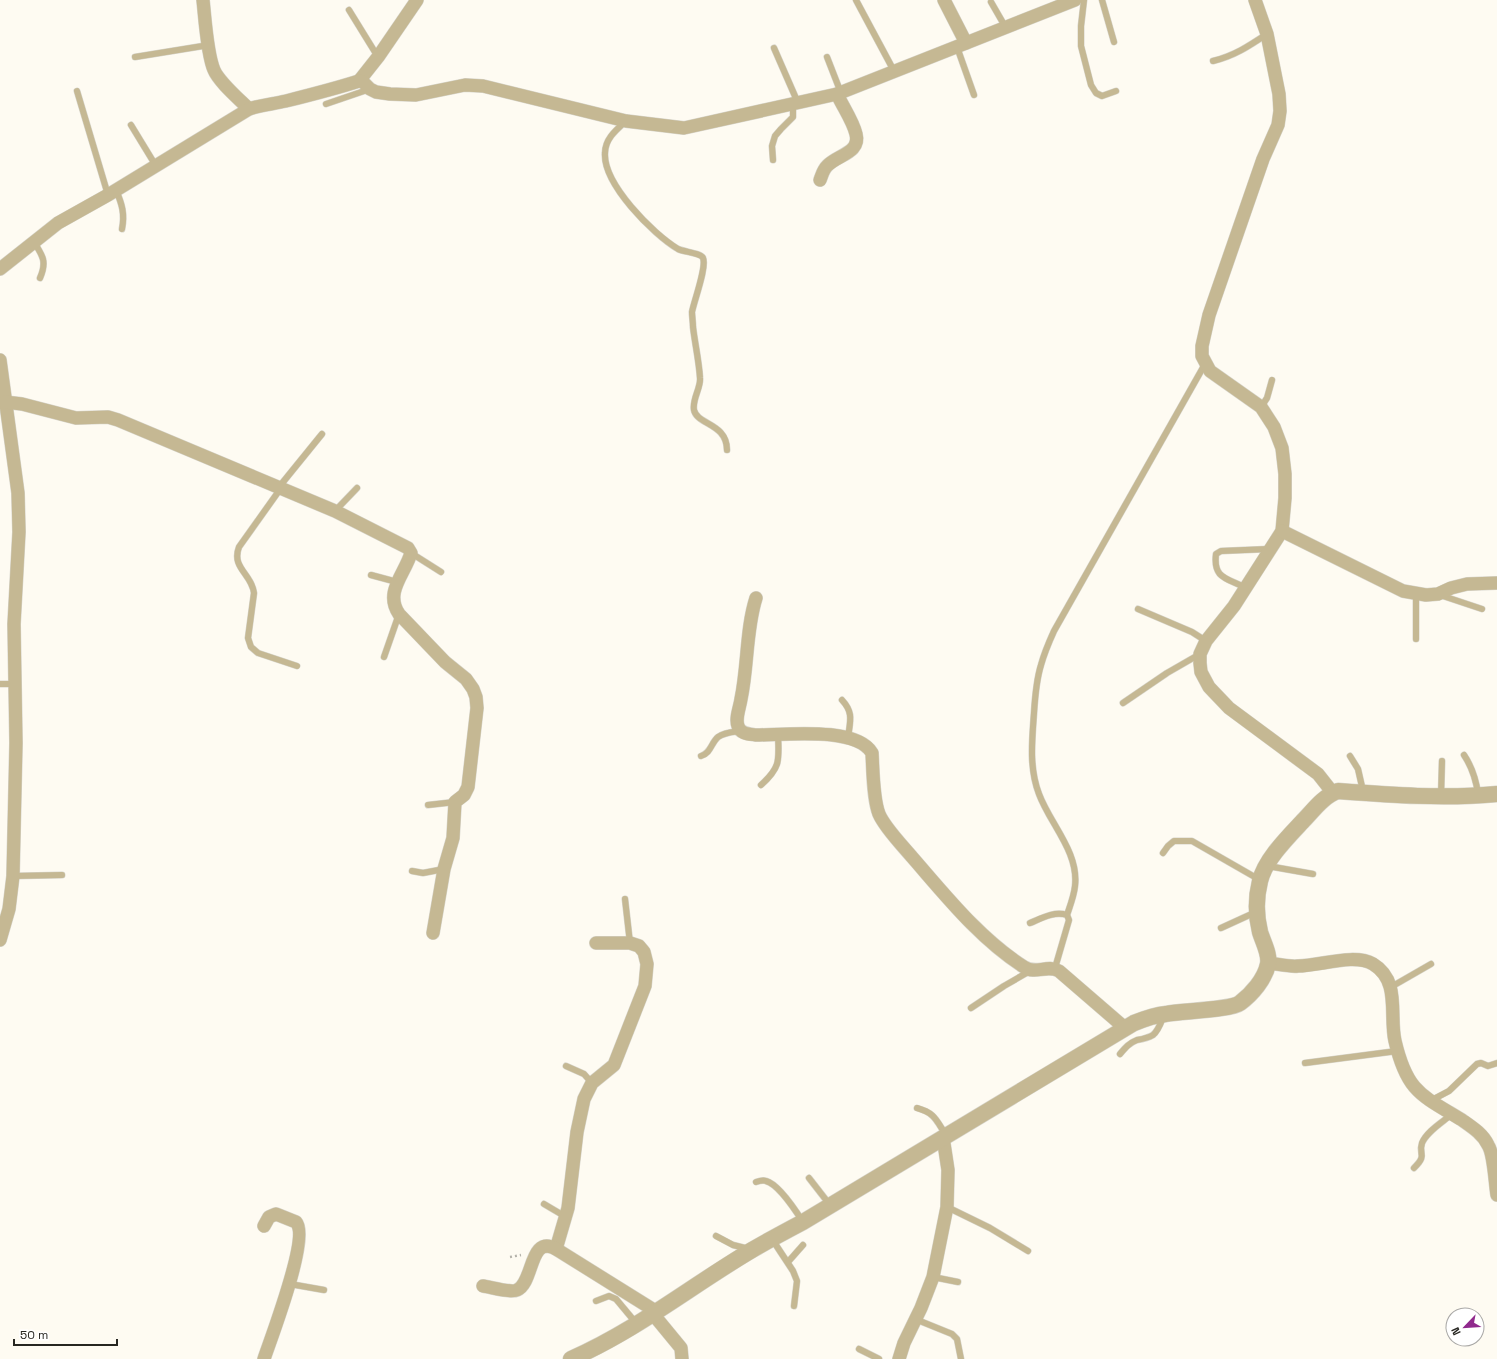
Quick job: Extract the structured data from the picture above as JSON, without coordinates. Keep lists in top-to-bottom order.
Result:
{
  "scale_bar": "50 m",
  "north": "bottom left"
}
